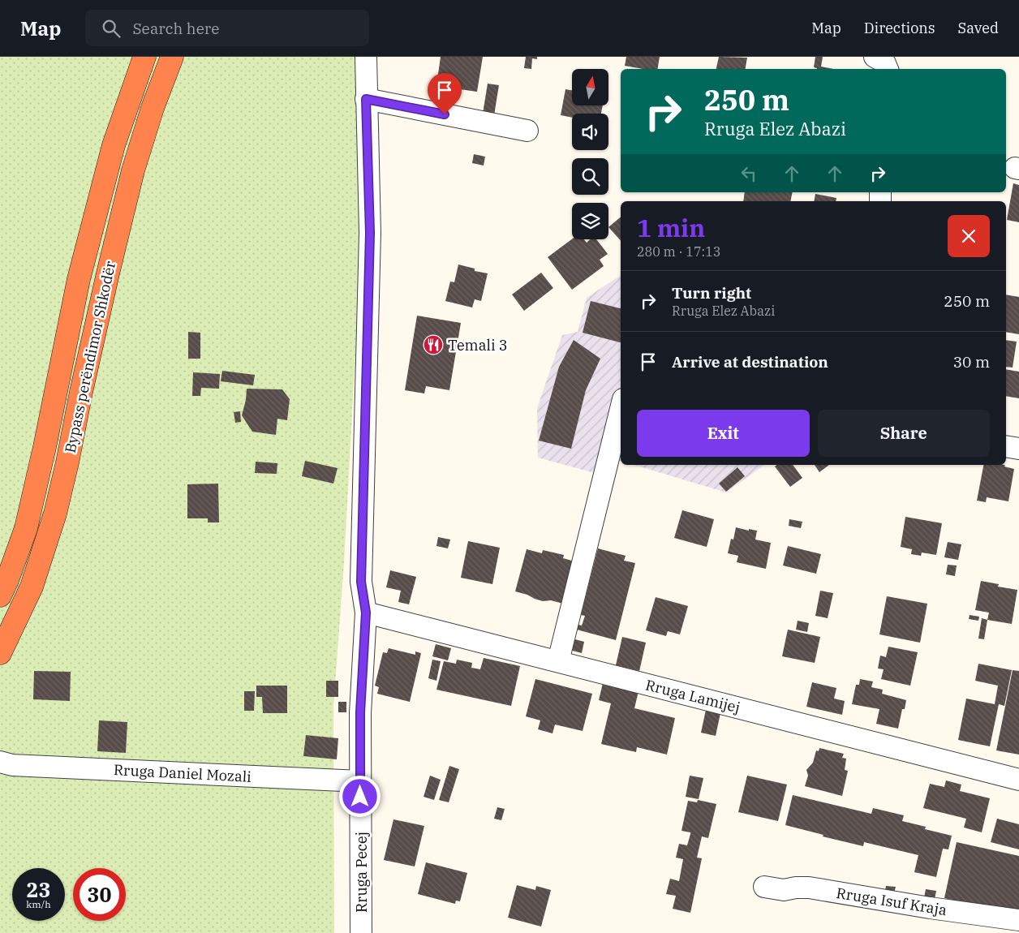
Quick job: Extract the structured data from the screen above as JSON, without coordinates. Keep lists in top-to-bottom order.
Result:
{
  "streets": {
    "highway": ["Bypass perëndimor Shkodër"],
    "street": [
      "Rruga Lamijej",
      "Rruga Daniel Mozali",
      "Rruga Pecej",
      "Rruga Isuf Kraja"
    ]
  },
  "crossings": [
    ["Rruga Lamijej", "Rruga Pecej"],
    ["Rruga Daniel Mozali", "Rruga Pecej"]
  ],
  "places": {
    "restaurant": ["Temali 3"]
  },
  "north": "top",
  "page": {
    "header": "Map",
    "search": "Search here",
    "nav": ["Map", "Directions", "Saved"],
    "turn": ["250 m", "Rruga Elez Abazi"],
    "heading": ["1 min", "280 m · 17:13"],
    "list": [
      {
        "name": "Turn right",
        "note": "Rruga Elez Abazi",
        "value": "250 m"
      },
      {
        "name": "Arrive at destination",
        "value": "30 m"
      }
    ],
    "buttons": ["Exit", "Share"],
    "speed": "23 km/h",
    "limit": "30"
  }
}
